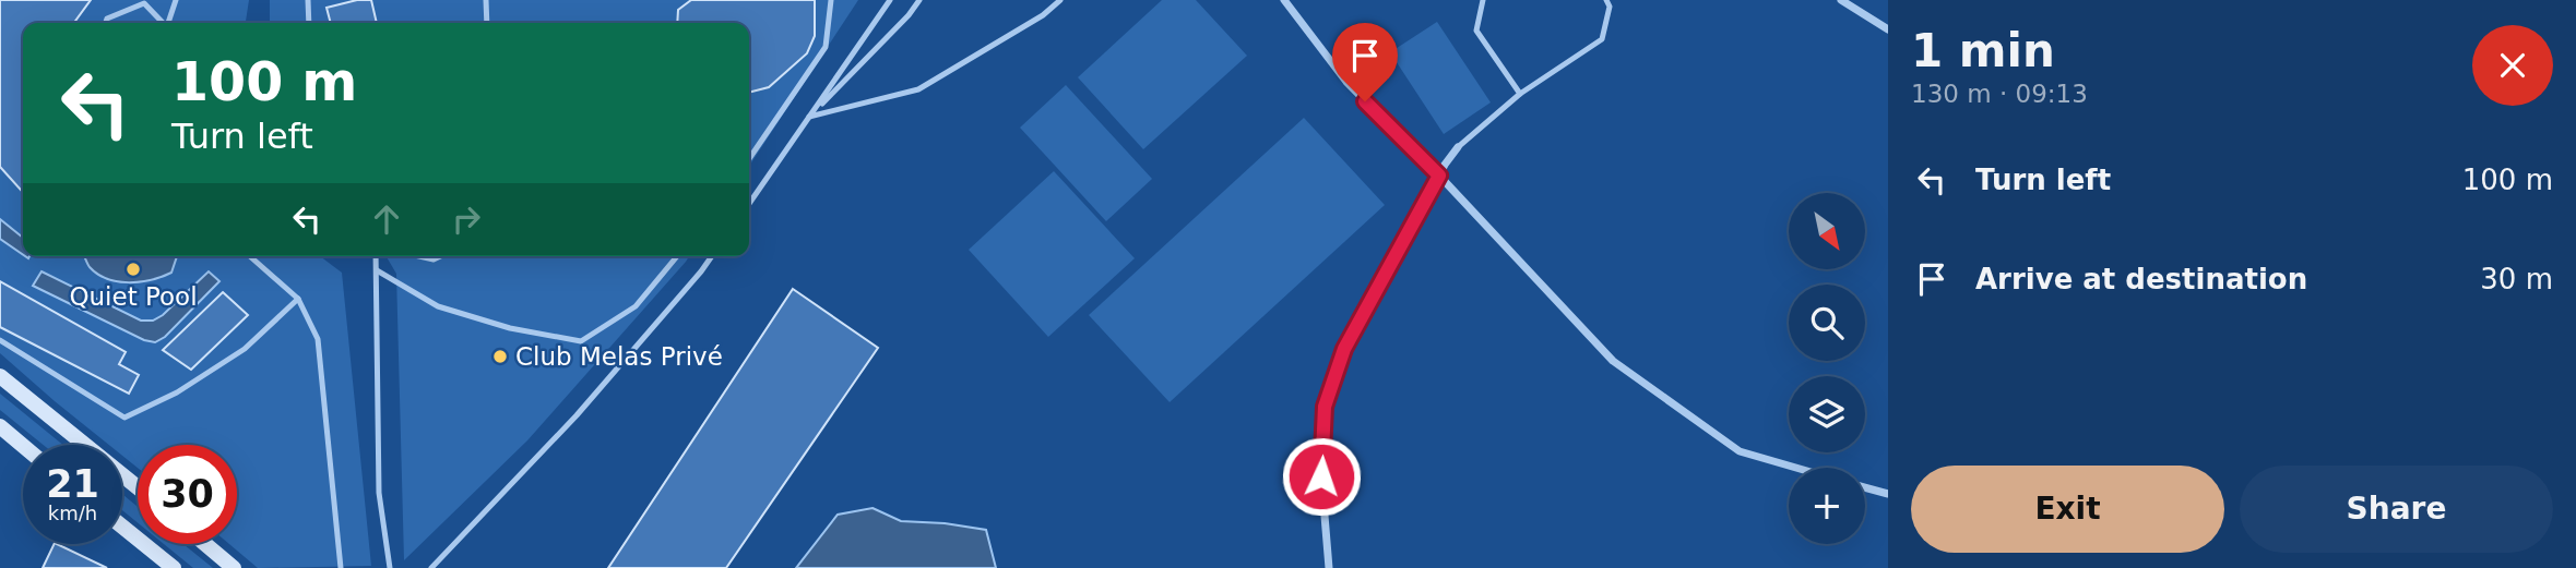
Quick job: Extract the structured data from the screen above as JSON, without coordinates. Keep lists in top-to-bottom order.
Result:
{
  "places": ["Quiet Pool", "Club Melas Privé"],
  "north": "bottom right",
  "page": {
    "heading": ["1 min", "130 m · 09:13"],
    "turn": ["100 m", "Turn left"],
    "list": [
      {
        "name": "Turn left",
        "value": "100 m"
      },
      {
        "name": "Arrive at destination",
        "value": "30 m"
      }
    ],
    "map_buttons": "+",
    "speed": "21 km/h",
    "limit": "30",
    "buttons": ["Exit", "Share"]
  }
}
